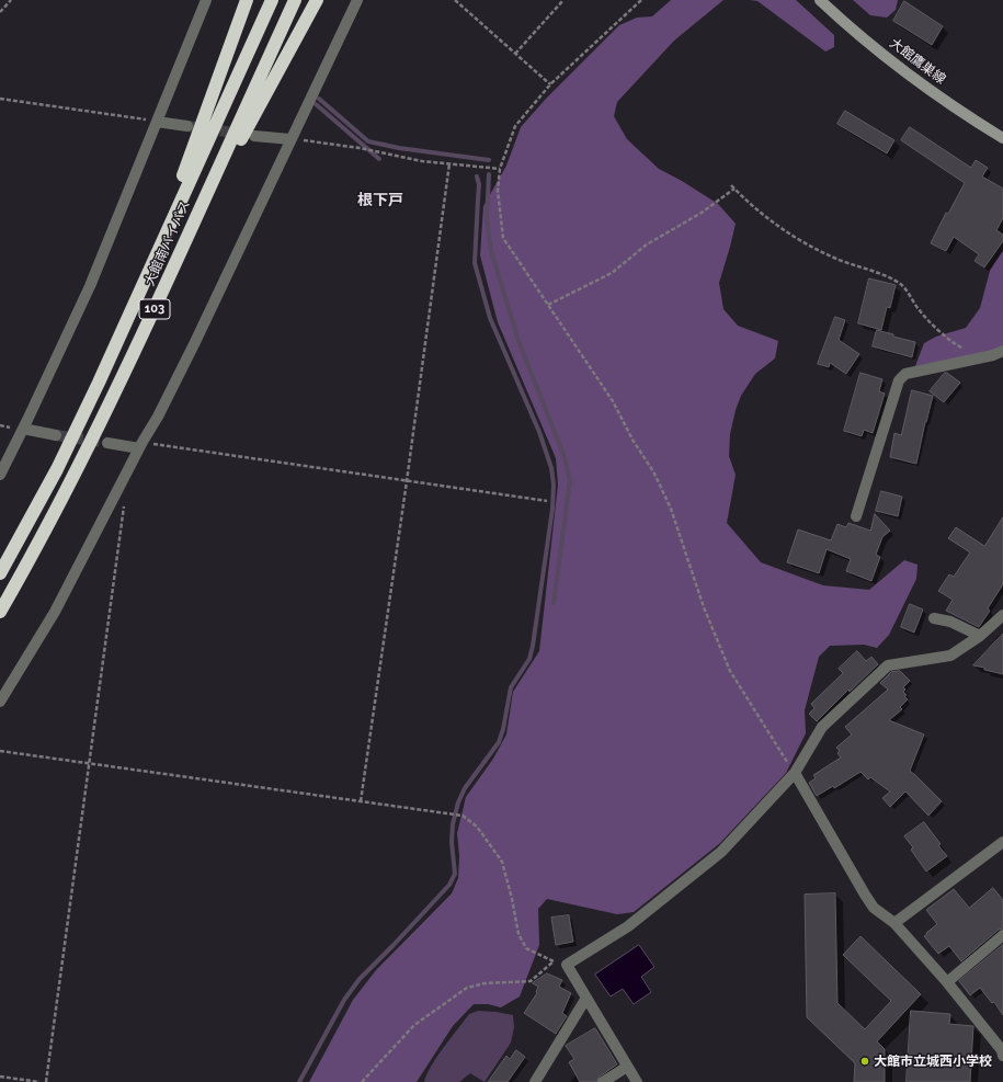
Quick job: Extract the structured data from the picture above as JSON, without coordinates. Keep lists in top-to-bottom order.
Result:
{
  "streets": {
    "highway": ["大館南バイパス", "103"],
    "main road": ["大館鷹巣線"]
  },
  "districts": ["根下戸"],
  "places": ["大館市立城西小学校"]
}
